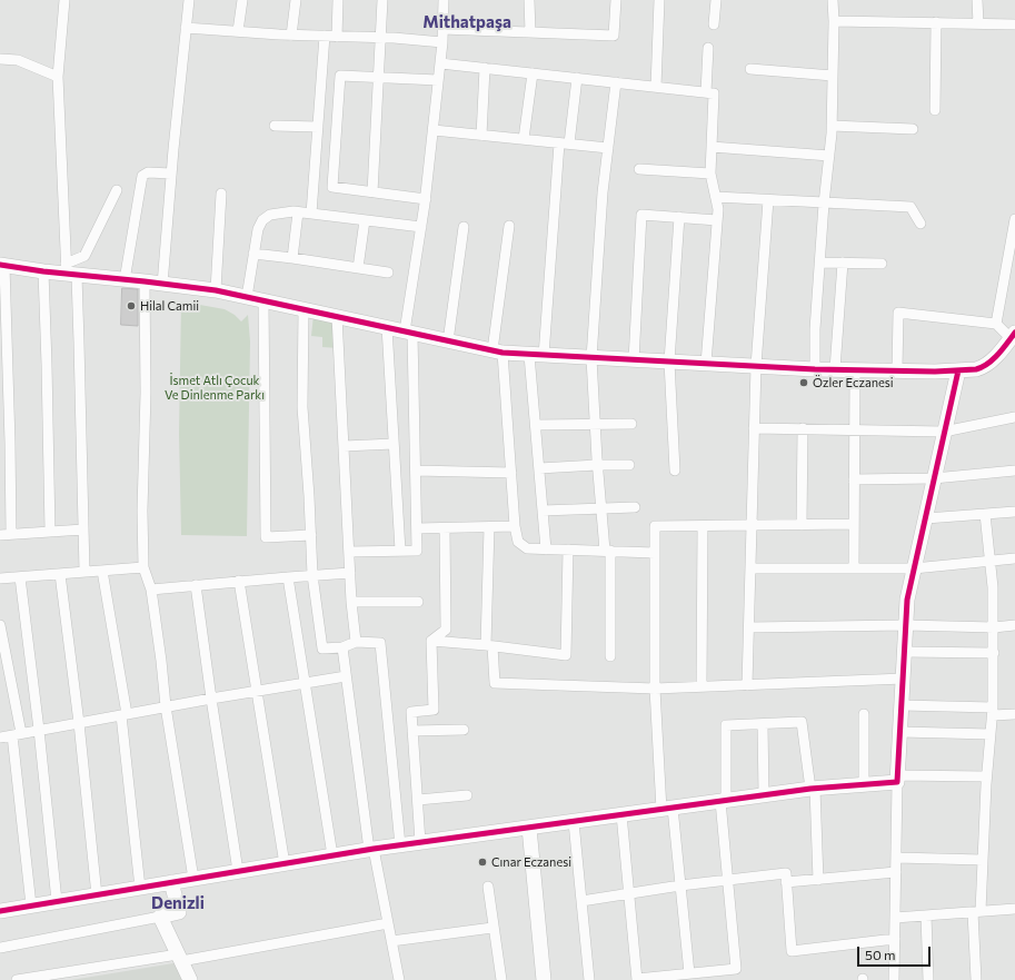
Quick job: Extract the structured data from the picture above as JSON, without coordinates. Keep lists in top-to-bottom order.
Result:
{
  "districts": ["Mithatpaşa", "Denizli"],
  "parks": ["İsmet Atlı Çocuk Ve Dinlenme Parkı"],
  "places": ["Hilal Camii", "Özler Eczanesi", "Cınar Eczanesi"],
  "scale_bar": "50 m"
}
